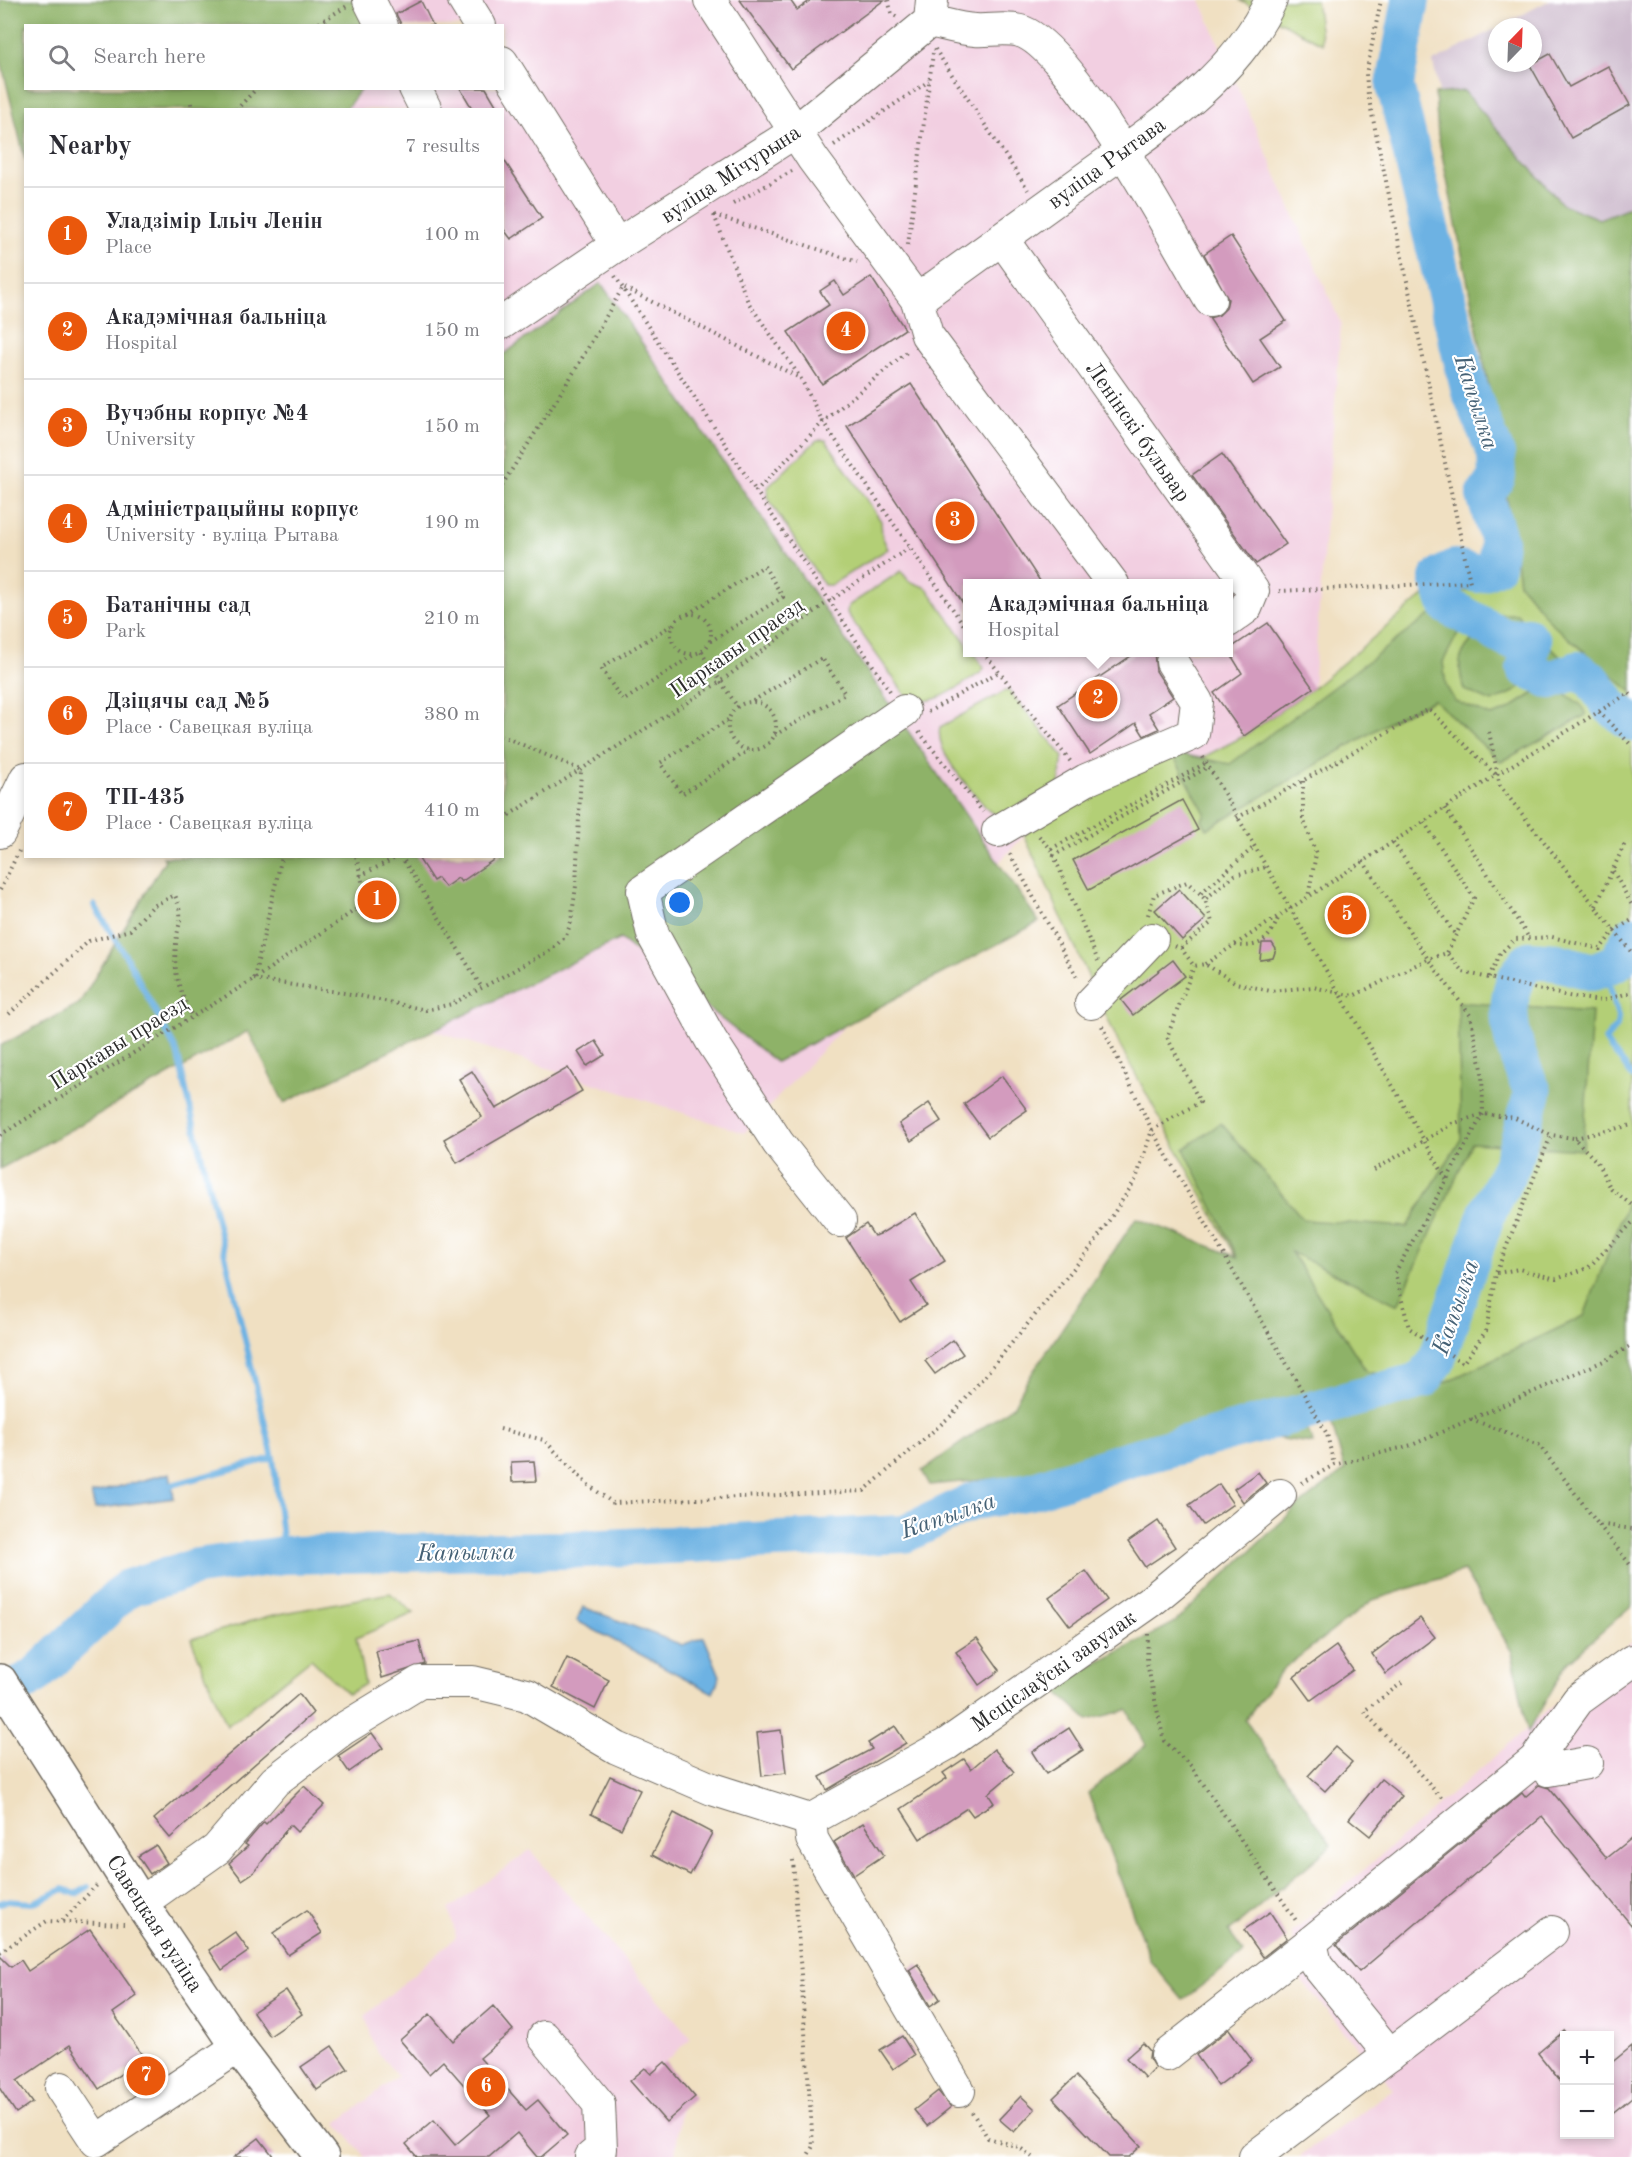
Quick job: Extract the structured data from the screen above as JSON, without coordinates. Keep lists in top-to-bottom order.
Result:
{
  "streets": {
    "main road": ["Савецкая вуліца"],
    "street": [
      "вуліца Рытава",
      "вуліца Мічурына",
      "Ленінскі бульвар",
      "Мсціслаўскі завулак"
    ],
    "path": ["Паркавы праезд"]
  },
  "crossings": [
    ["вуліца Рытава", "Ленінскі бульвар"]
  ],
  "water": ["Капылка"],
  "north": "top right",
  "page": {
    "search": "Search here",
    "heading": ["Nearby", "7 results"],
    "list": [
      {
        "mark": "1",
        "name": "Уладзімір Ільіч Ленін",
        "note": "Place",
        "value": "100 m"
      },
      {
        "mark": "2",
        "name": "Акадэмічная бальніца",
        "note": "Hospital",
        "value": "150 m"
      },
      {
        "mark": "3",
        "name": "Вучэбны корпус №4",
        "note": "University",
        "value": "150 m"
      },
      {
        "mark": "4",
        "name": "Адміністрацыйны корпус",
        "note": "University · вуліца Рытава",
        "value": "190 m"
      },
      {
        "mark": "5",
        "name": "Батанічны сад",
        "note": "Park",
        "value": "210 m"
      },
      {
        "mark": "6",
        "name": "Дзіцячы сад №5",
        "note": "Place · Савецкая вуліца",
        "value": "380 m"
      },
      {
        "mark": "7",
        "name": "ТП-435",
        "note": "Place · Савецкая вуліца",
        "value": "410 m"
      }
    ],
    "pins": [
      "4",
      "3",
      "2",
      "1",
      "5",
      "7",
      "6"
    ],
    "popup": ["Акадэмічная бальніца", "Hospital"],
    "map_buttons": ["+", "−"]
  }
}
